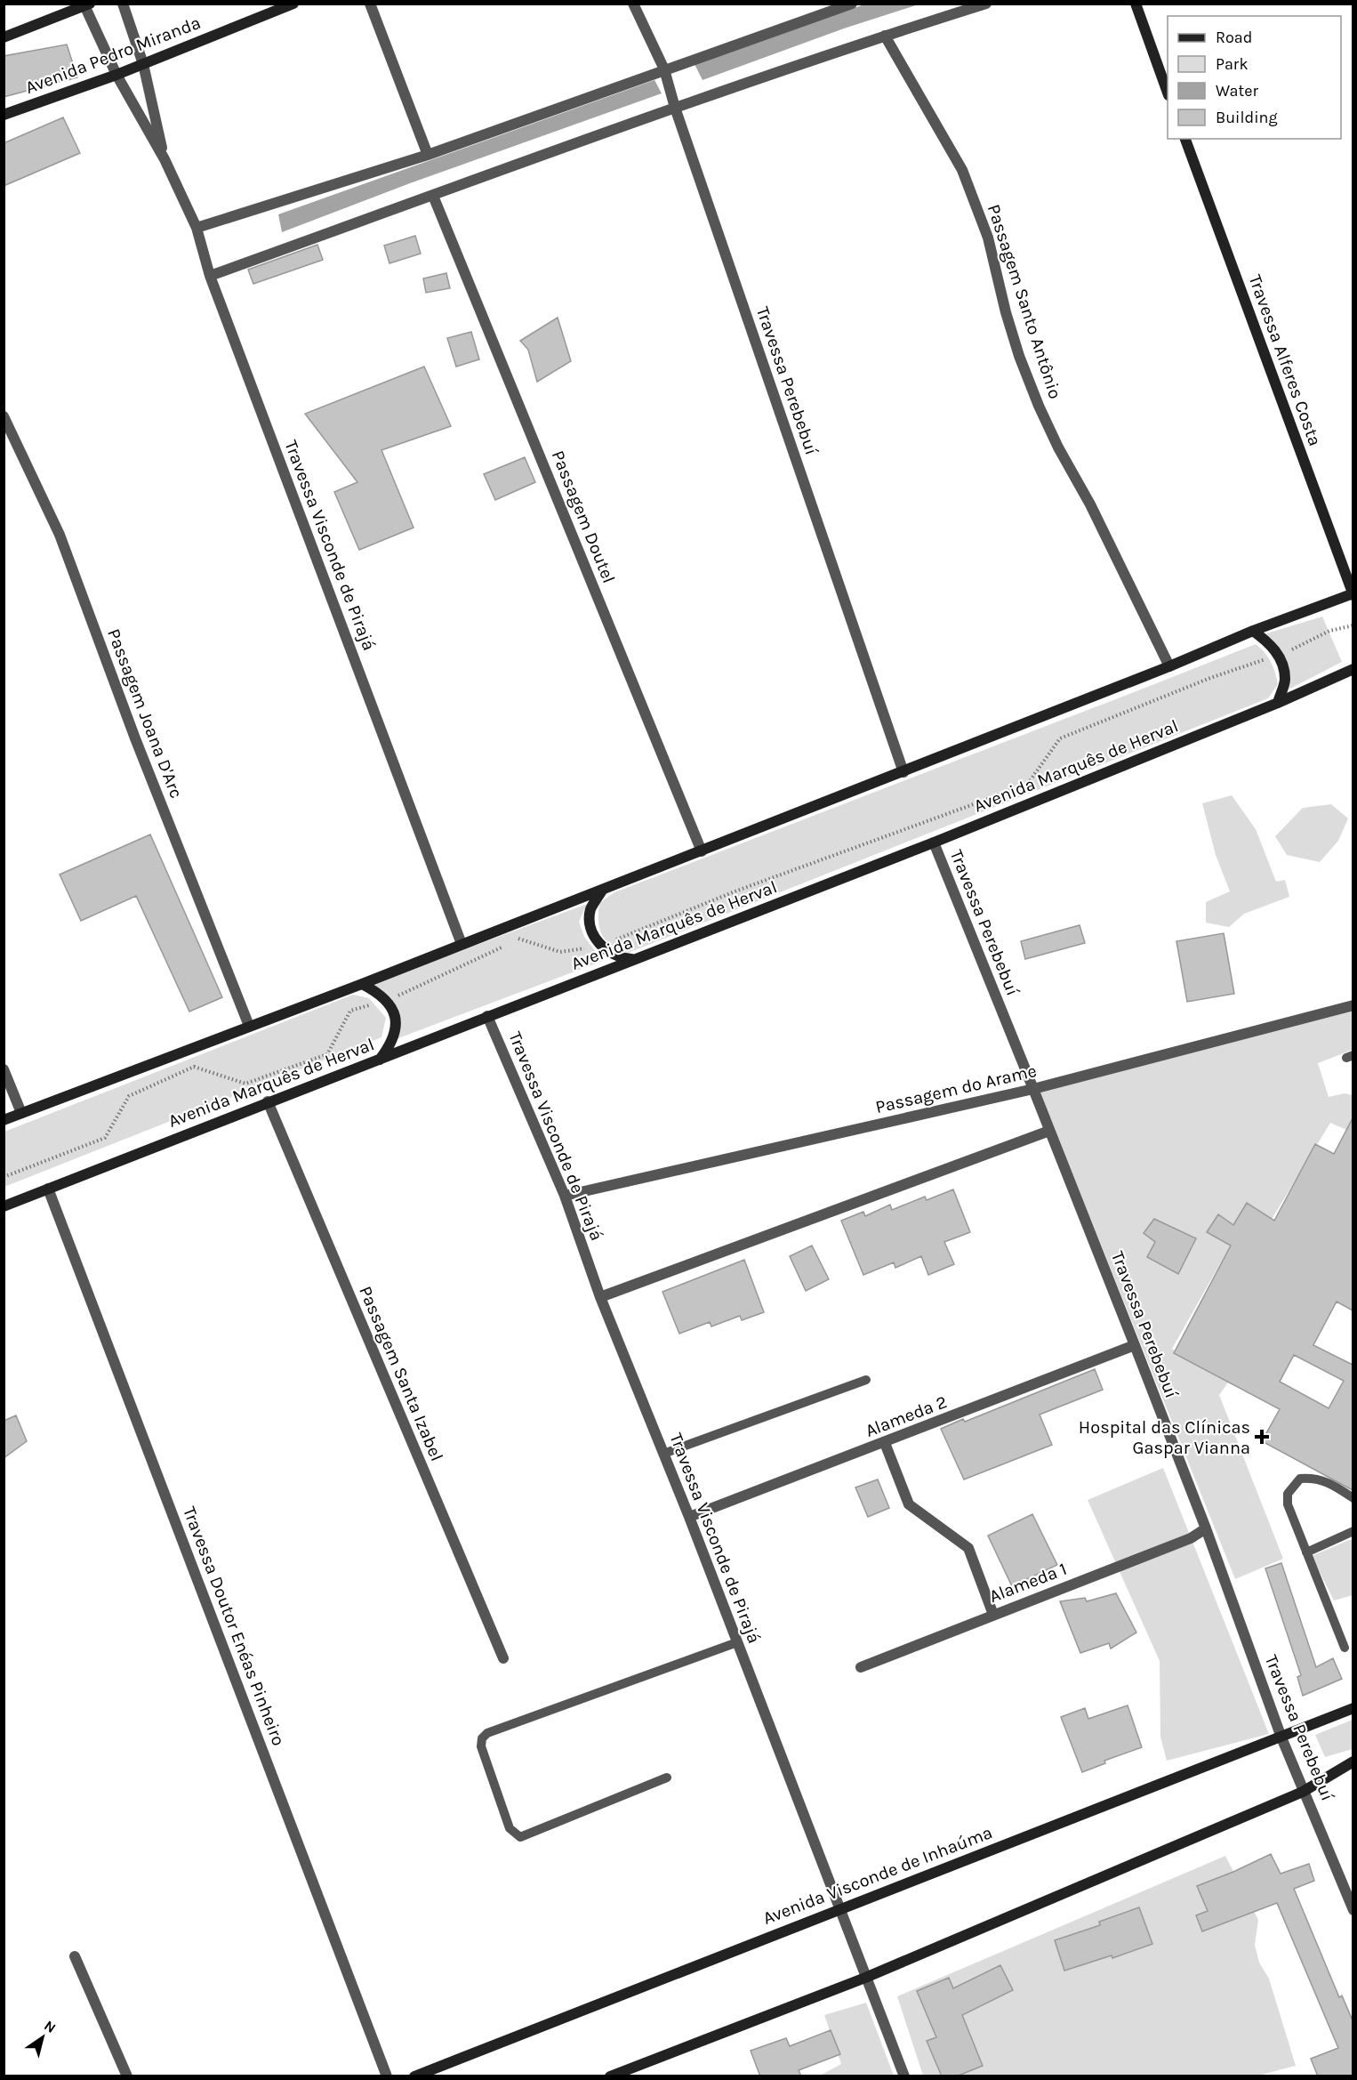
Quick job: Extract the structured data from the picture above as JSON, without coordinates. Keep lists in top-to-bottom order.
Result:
{
  "streets": {
    "main road": [
      "Avenida Pedro Miranda",
      "Travessa Alferes Costa",
      "Avenida Marquês de Herval",
      "Avenida Visconde de Inhaúma"
    ],
    "street": [
      "Passagem Santo Antônio",
      "Travessa Perebebuí",
      "Passagem Doutel",
      "Travessa Visconde de Pirajá",
      "Passagem Joana D'Arc",
      "Passagem do Arame",
      "Passagem Santa Izabel",
      "Alameda 2",
      "Alameda 1",
      "Travessa Doutor Enéas Pinheiro"
    ]
  },
  "crossings": [
    ["Avenida Pedro Miranda", "Travessa Visconde de Pirajá"],
    ["Travessa Perebebuí", "Avenida Marquês de Herval"],
    ["Travessa Perebebuí", "Passagem do Arame"],
    ["Travessa Perebebuí", "Alameda 2"],
    ["Travessa Perebebuí", "Alameda 1"],
    ["Travessa Perebebuí", "Avenida Visconde de Inhaúma"],
    ["Travessa Visconde de Pirajá", "Avenida Marquês de Herval"],
    ["Travessa Visconde de Pirajá", "Passagem do Arame"],
    ["Travessa Visconde de Pirajá", "Alameda 2"],
    ["Travessa Visconde de Pirajá", "Avenida Visconde de Inhaúma"],
    ["Avenida Marquês de Herval", "Passagem Santa Izabel"],
    ["Avenida Marquês de Herval", "Travessa Doutor Enéas Pinheiro"]
  ],
  "places": {
    "health": ["Hospital das Clínicas Gaspar Vianna"]
  },
  "legend": [
    "Road",
    "Park",
    "Water",
    "Building"
  ],
  "north": "top right"
}
